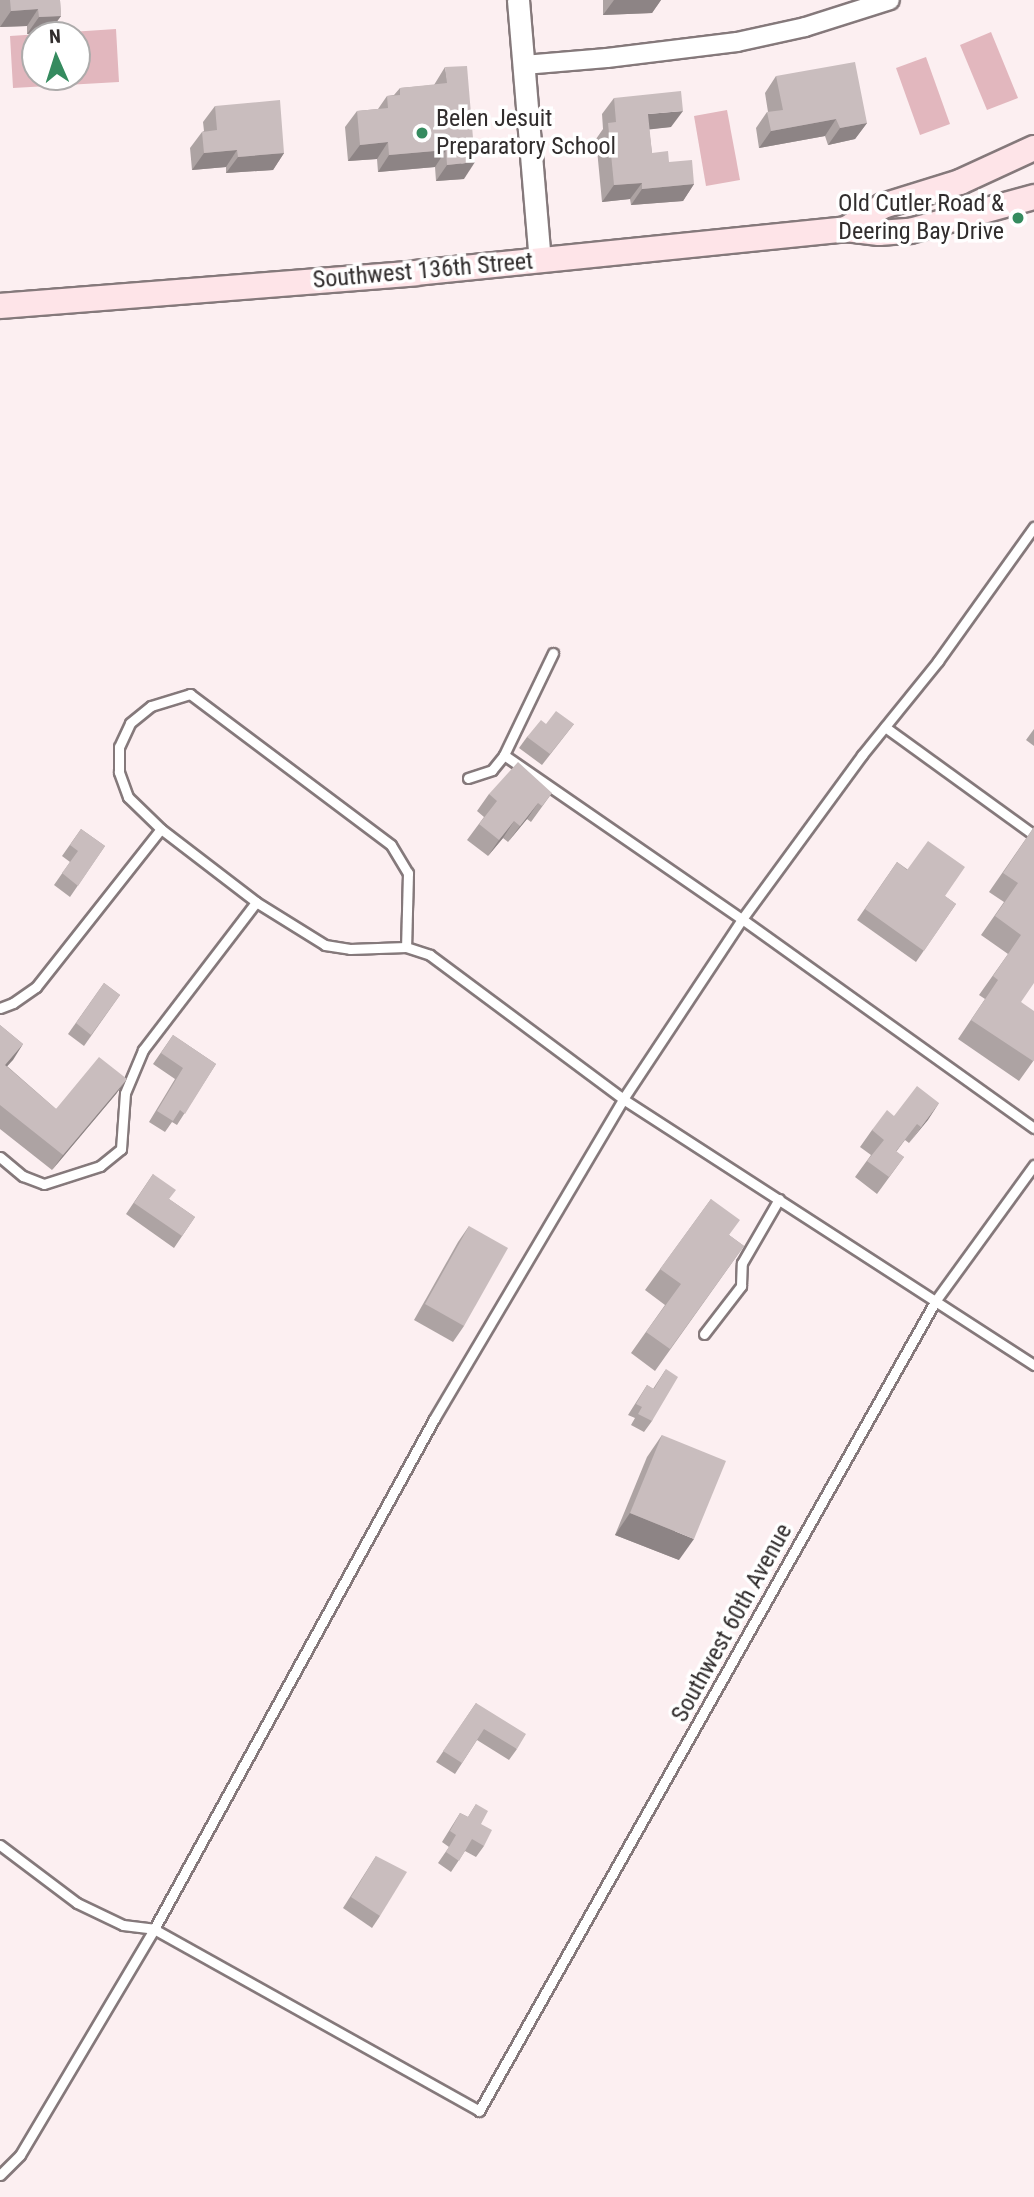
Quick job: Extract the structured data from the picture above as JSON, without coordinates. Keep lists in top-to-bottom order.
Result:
{
  "streets": {
    "main road": ["Southwest 136th Street"],
    "lane": ["Southwest 60th Avenue"]
  },
  "places": ["Belen Jesuit Preparatory School", "Old Cutler Road & Deering Bay Drive"],
  "north": "top"
}
